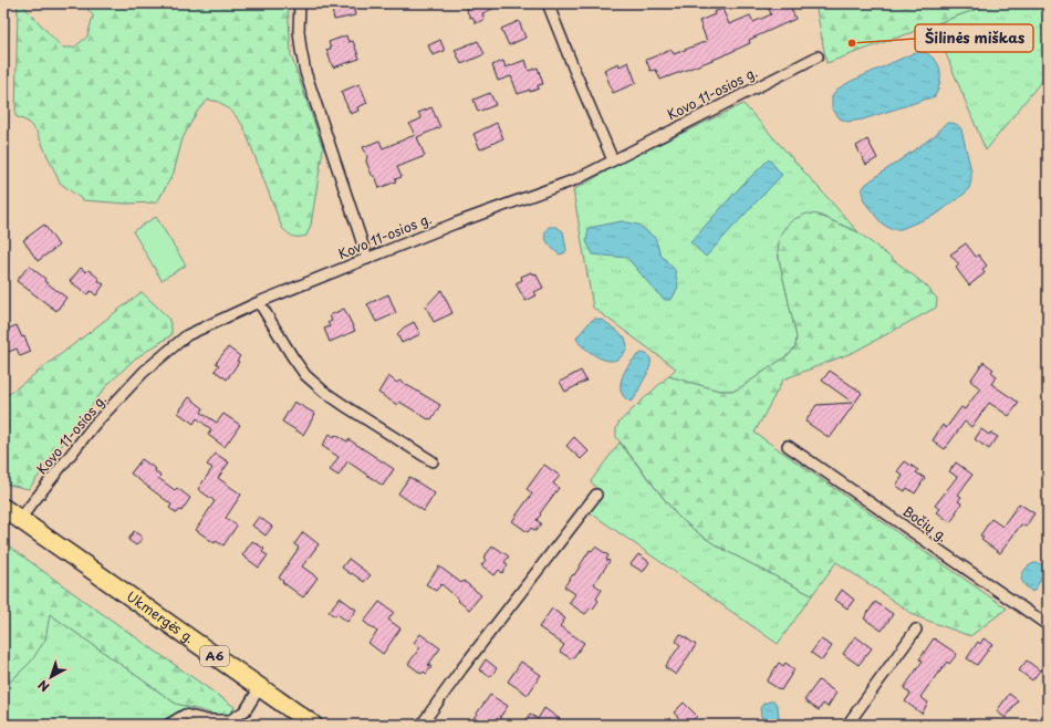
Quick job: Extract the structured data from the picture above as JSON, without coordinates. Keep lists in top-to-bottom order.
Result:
{
  "streets": {
    "highway": ["Ukmergės g.", "A6"],
    "street": ["Kovo 11-osios g.", "Bočių g."]
  },
  "crossings": [
    ["Kovo 11-osios g.", "Ukmergės g."],
    ["Kovo 11-osios g.", "A6"],
    ["Ukmergės g.", "A6"]
  ],
  "places": ["Šilinės miškas"],
  "north": "bottom left"
}
